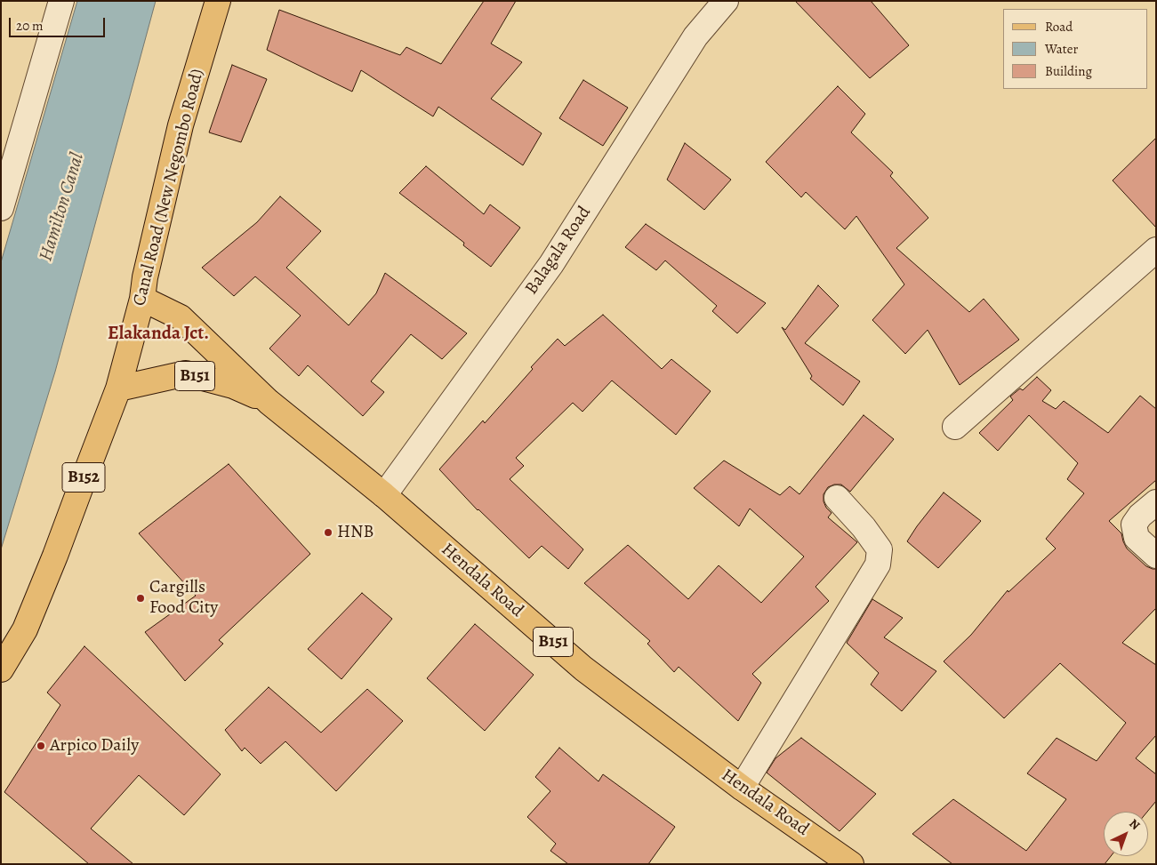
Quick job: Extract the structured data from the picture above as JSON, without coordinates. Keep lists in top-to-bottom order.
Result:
{
  "streets": {
    "main road": [
      "Canal Road (New Negombo Road)",
      "B151",
      "B152",
      "Hendala Road"
    ],
    "street": ["Balagala Road"]
  },
  "crossings": [
    ["Canal Road (New Negombo Road)", "Hendala Road"],
    ["Balagala Road", "Hendala Road"]
  ],
  "districts": ["Elakanda Jct."],
  "water": ["Hamilton Canal"],
  "places": ["HNB", "Cargills Food City", "Arpico Daily"],
  "legend": ["Road", "Water", "Building"],
  "scale_bar": "20 m",
  "north": "top right"
}
